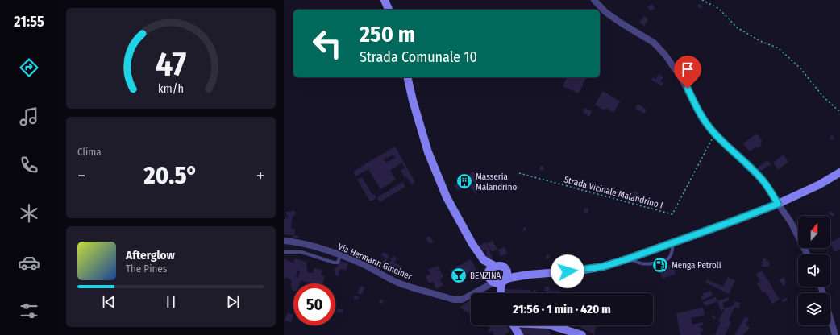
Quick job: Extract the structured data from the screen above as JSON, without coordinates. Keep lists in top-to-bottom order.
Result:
{
  "streets": {
    "street": ["Via Hermann Gmeiner"],
    "path": ["Strada Vicinale Malandrino I"]
  },
  "places": {
    "building": ["Masseria Malandrino"],
    "fuel station": ["Menga Petroli"],
    "bar": ["BENZINA"]
  },
  "north": "top",
  "page": {
    "tabs": "21:55",
    "turn": ["250 m", "Strada Comunale 10"],
    "tile": "Clima",
    "heat": ["−", "20.5°", "+"],
    "song": ["Afterglow", "The Pines"],
    "limit": "50",
    "trip": "21:56 · 1 min · 420 m",
    "gauge": ["47", "km/h"]
  }
}
